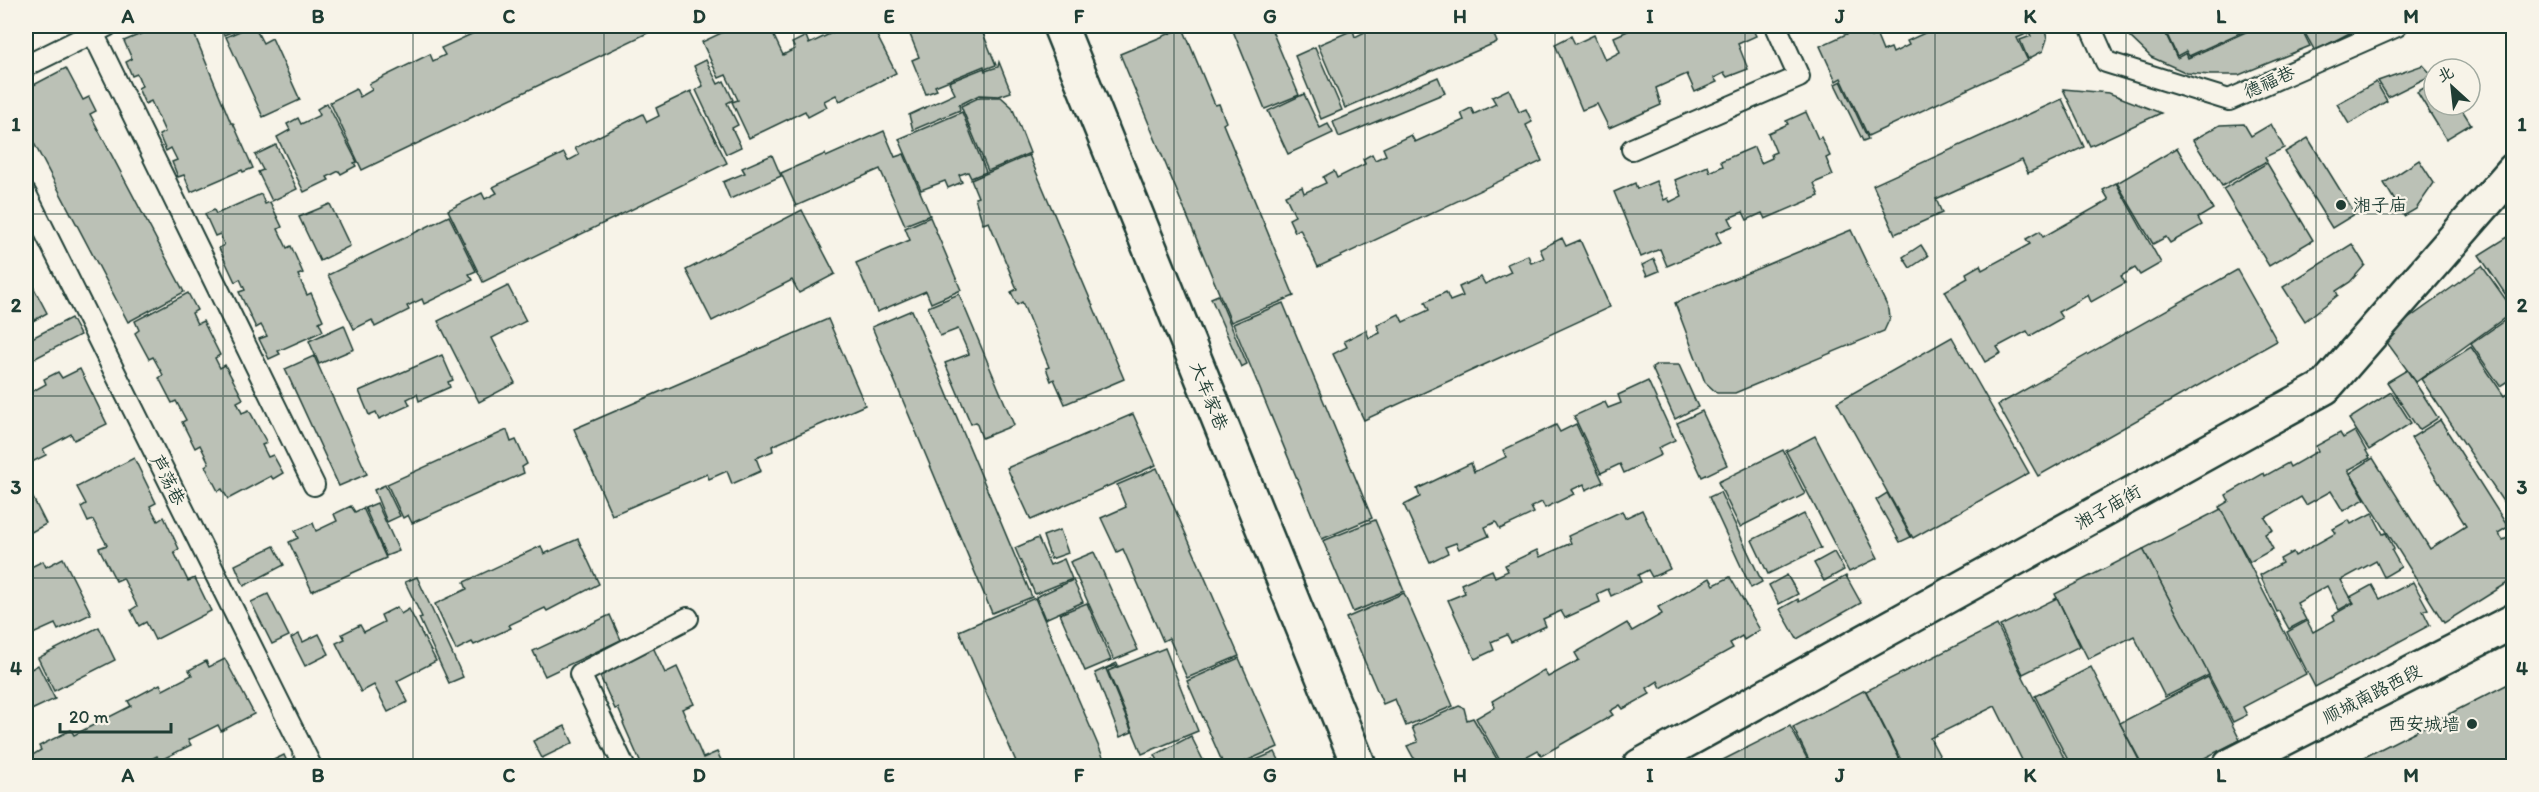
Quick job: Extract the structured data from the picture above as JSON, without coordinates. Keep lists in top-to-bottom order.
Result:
{
  "streets": {
    "street": ["大车家巷", "湘子庙街", "顺城南路西段"],
    "lane": ["德福巷", "芦荡巷"]
  },
  "places": ["湘子庙", "西安城墙"],
  "scale_bar": "20 m",
  "north": "top left",
  "grid": {
    "columns": [
      "A",
      "B",
      "C",
      "D",
      "E",
      "F",
      "G",
      "H",
      "I",
      "J",
      "K",
      "L",
      "M"
    ],
    "rows": [
      "1",
      "2",
      "3",
      "4"
    ]
  }
}
